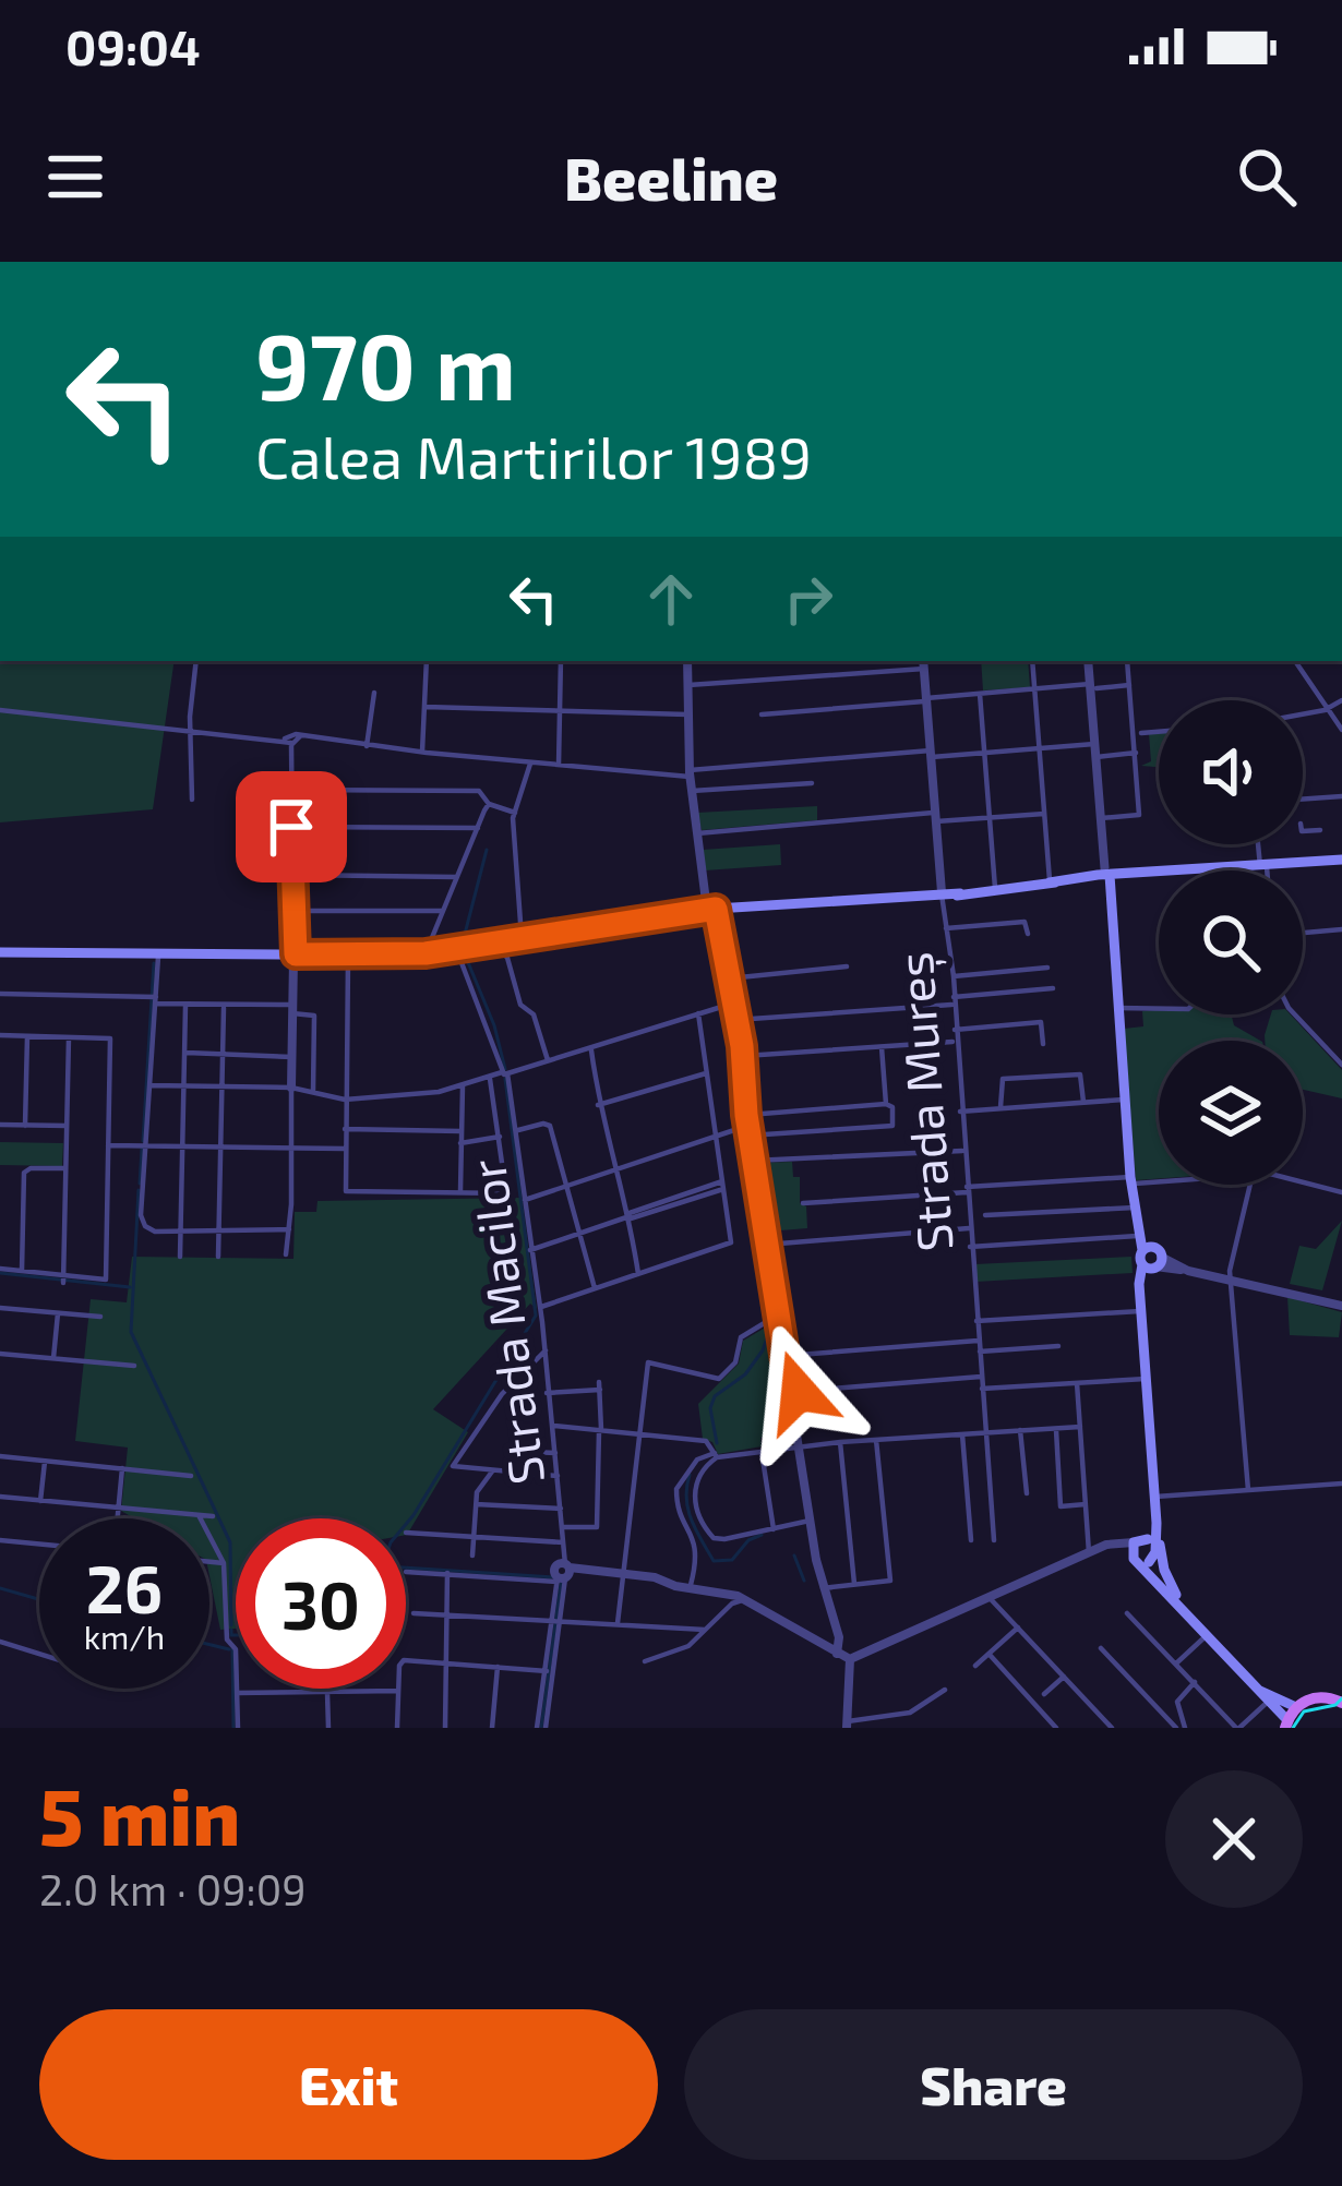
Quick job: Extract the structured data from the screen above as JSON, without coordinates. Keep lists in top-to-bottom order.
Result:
{
  "streets": {
    "street": ["Strada Mureș", "Strada Macilor"]
  },
  "page": {
    "status": "09:04",
    "header": "Beeline",
    "turn": ["970 m", "Calea Martirilor 1989"],
    "speed": "26 km/h",
    "limit": "30",
    "heading": ["5 min", "2.0 km · 09:09"],
    "buttons": ["Exit", "Share"]
  }
}
